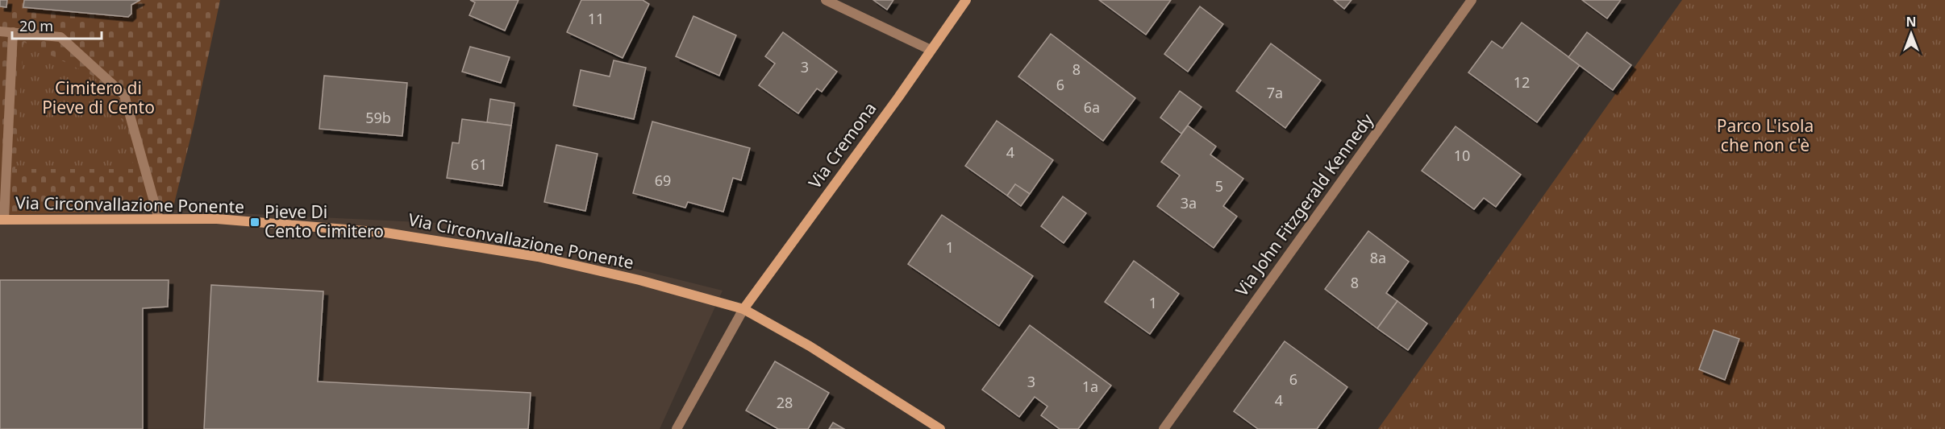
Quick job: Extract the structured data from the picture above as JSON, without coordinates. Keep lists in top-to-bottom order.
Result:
{
  "streets": {
    "main road": ["Via Cremona", "Via Circonvallazione Ponente"],
    "street": ["Via John Fitzgerald Kennedy"]
  },
  "crossings": [
    ["Via Cremona", "Via Circonvallazione Ponente"]
  ],
  "parks": ["Cimitero di Pieve di Cento", "Parco L'isola che non c'è"],
  "places": {
    "transit": ["Pieve Di Cento Cimitero"]
  },
  "house_numbers": [
    "11",
    "3",
    "8",
    "12",
    "6",
    "7a",
    "6a",
    "59b",
    "4",
    "10",
    "61",
    "69",
    "5",
    "3a",
    "1",
    "8a",
    "8",
    "1",
    "6",
    "3",
    "1a",
    "4",
    "28"
  ],
  "scale_bar": "20 m",
  "north": "top"
}
